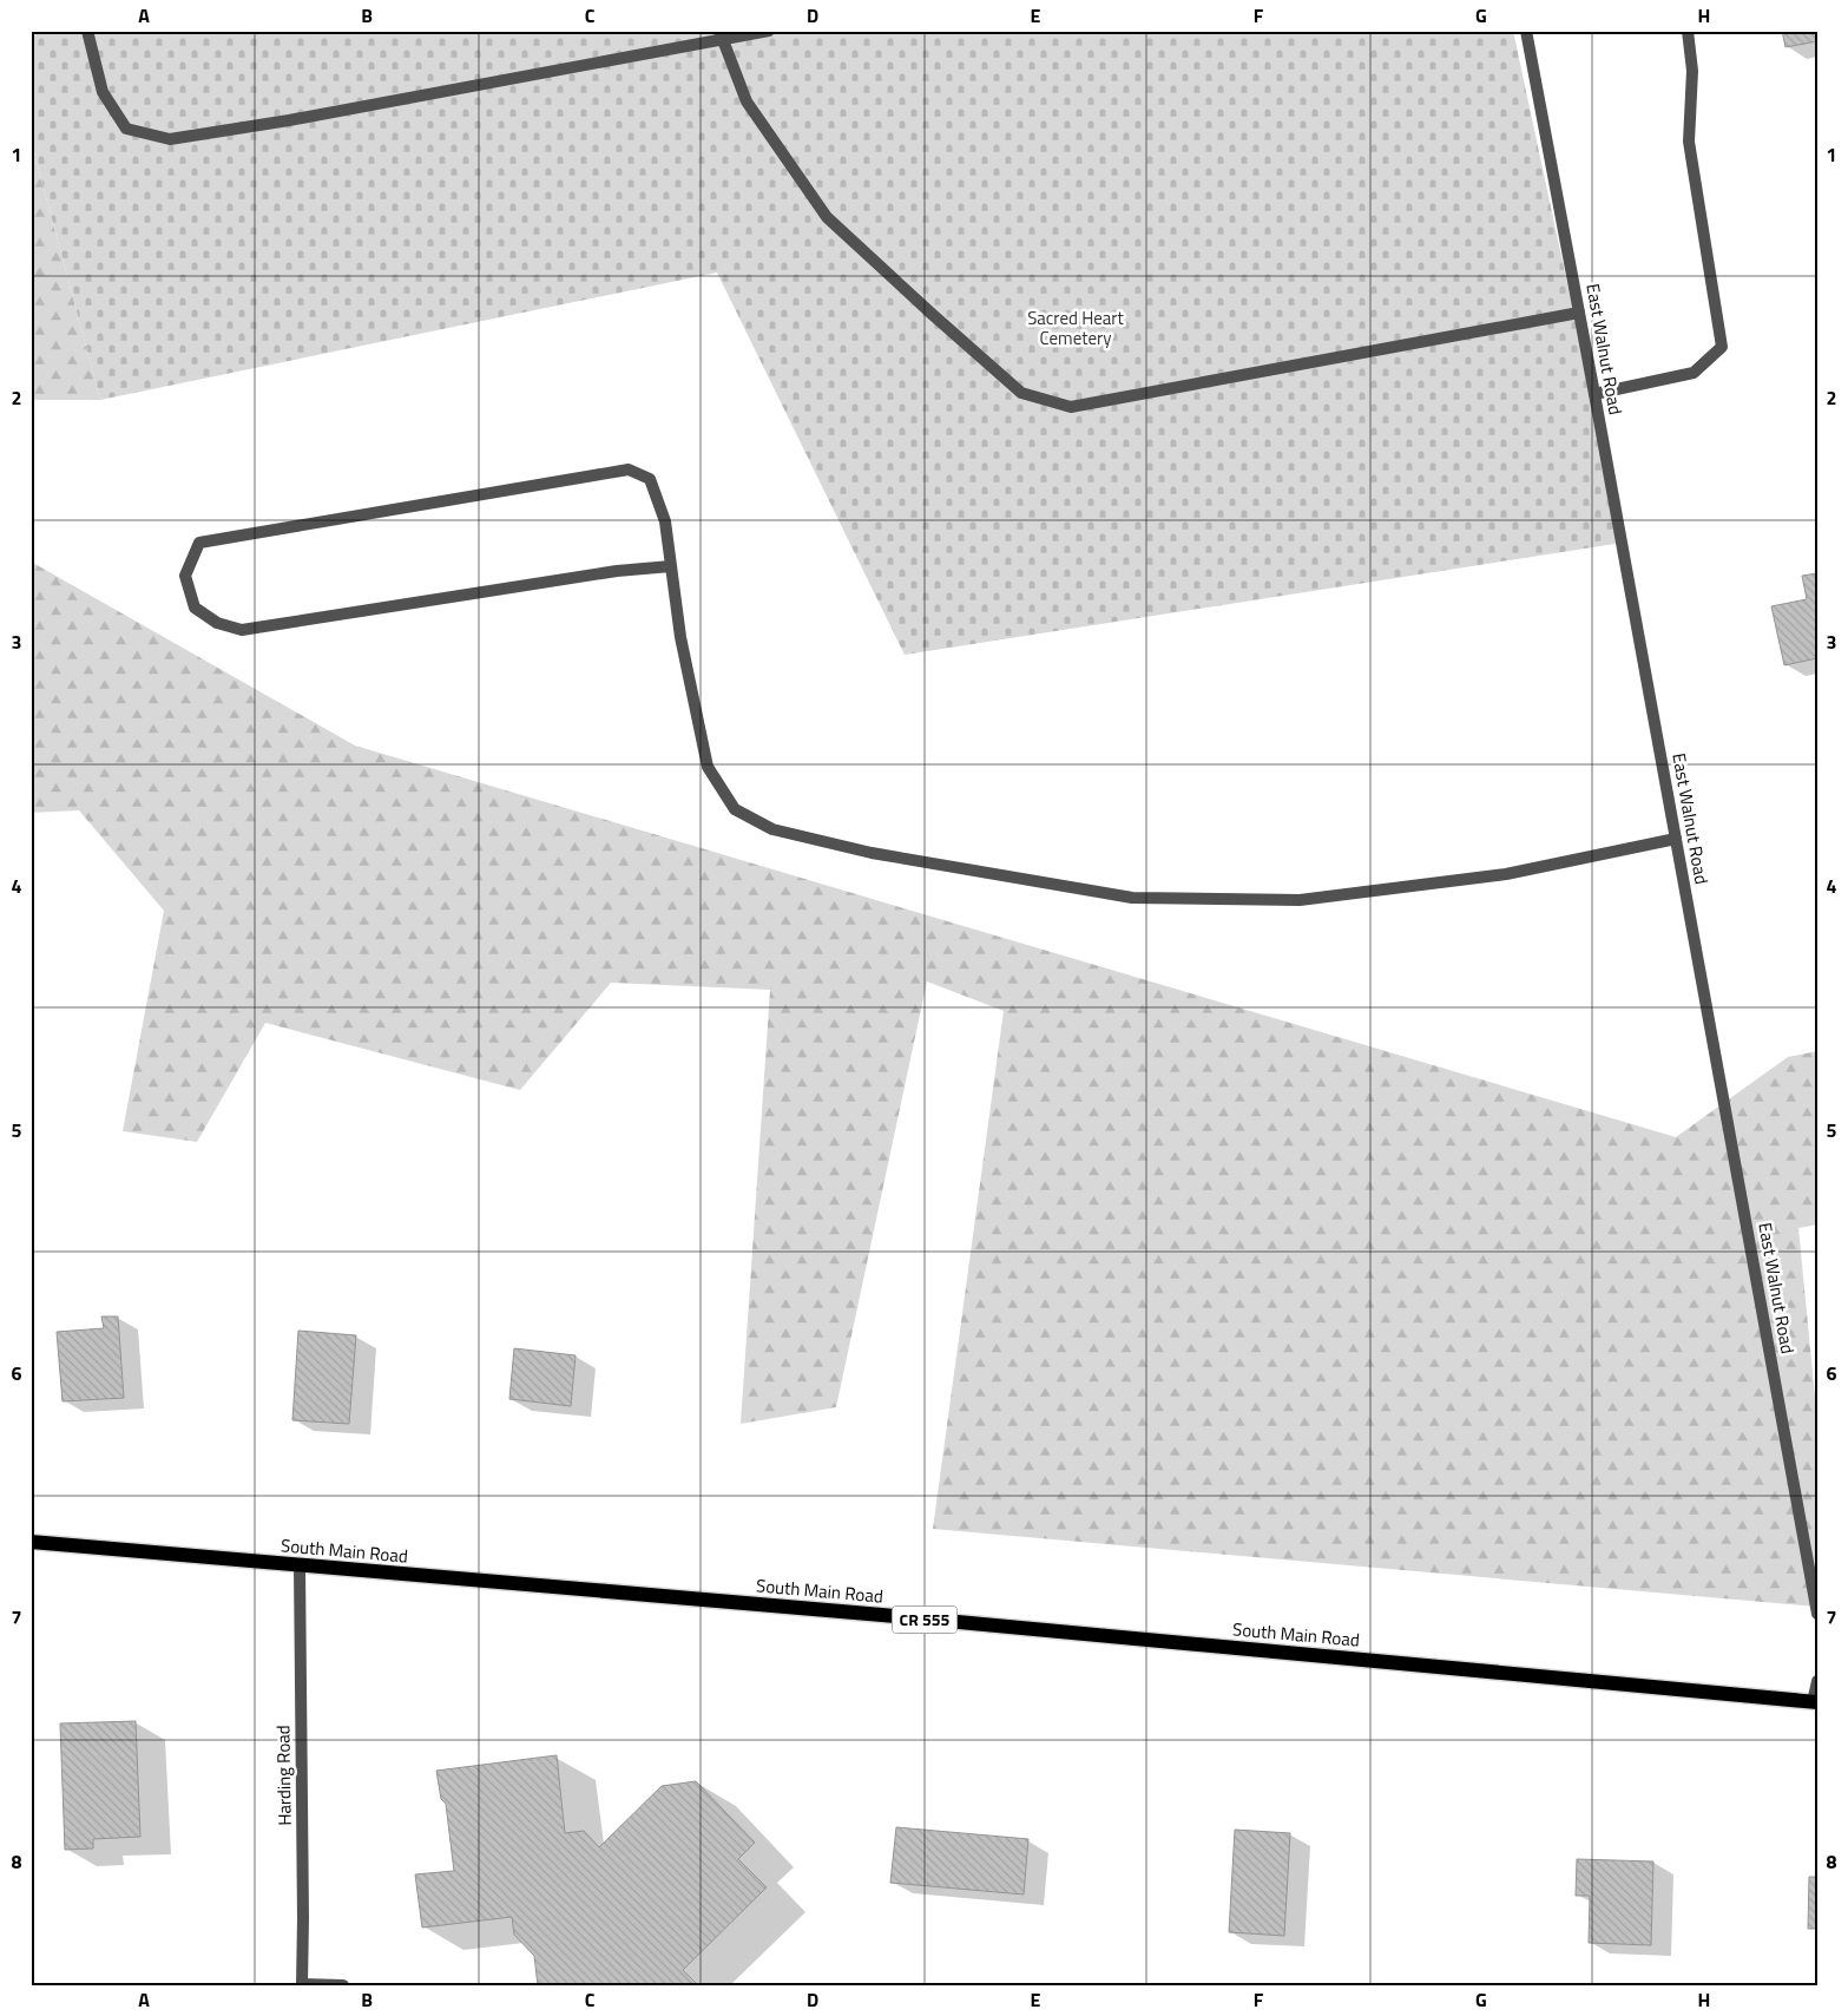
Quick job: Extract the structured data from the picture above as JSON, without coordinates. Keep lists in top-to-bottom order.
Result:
{
  "streets": {
    "main road": ["South Main Road", "CR 555"],
    "street": ["East Walnut Road", "Harding Road"]
  },
  "crossings": [
    ["South Main Road", "Harding Road"]
  ],
  "parks": ["Sacred Heart Cemetery"],
  "grid": {
    "columns": [
      "A",
      "B",
      "C",
      "D",
      "E",
      "F",
      "G",
      "H"
    ],
    "rows": [
      "1",
      "2",
      "3",
      "4",
      "5",
      "6",
      "7",
      "8"
    ]
  }
}
